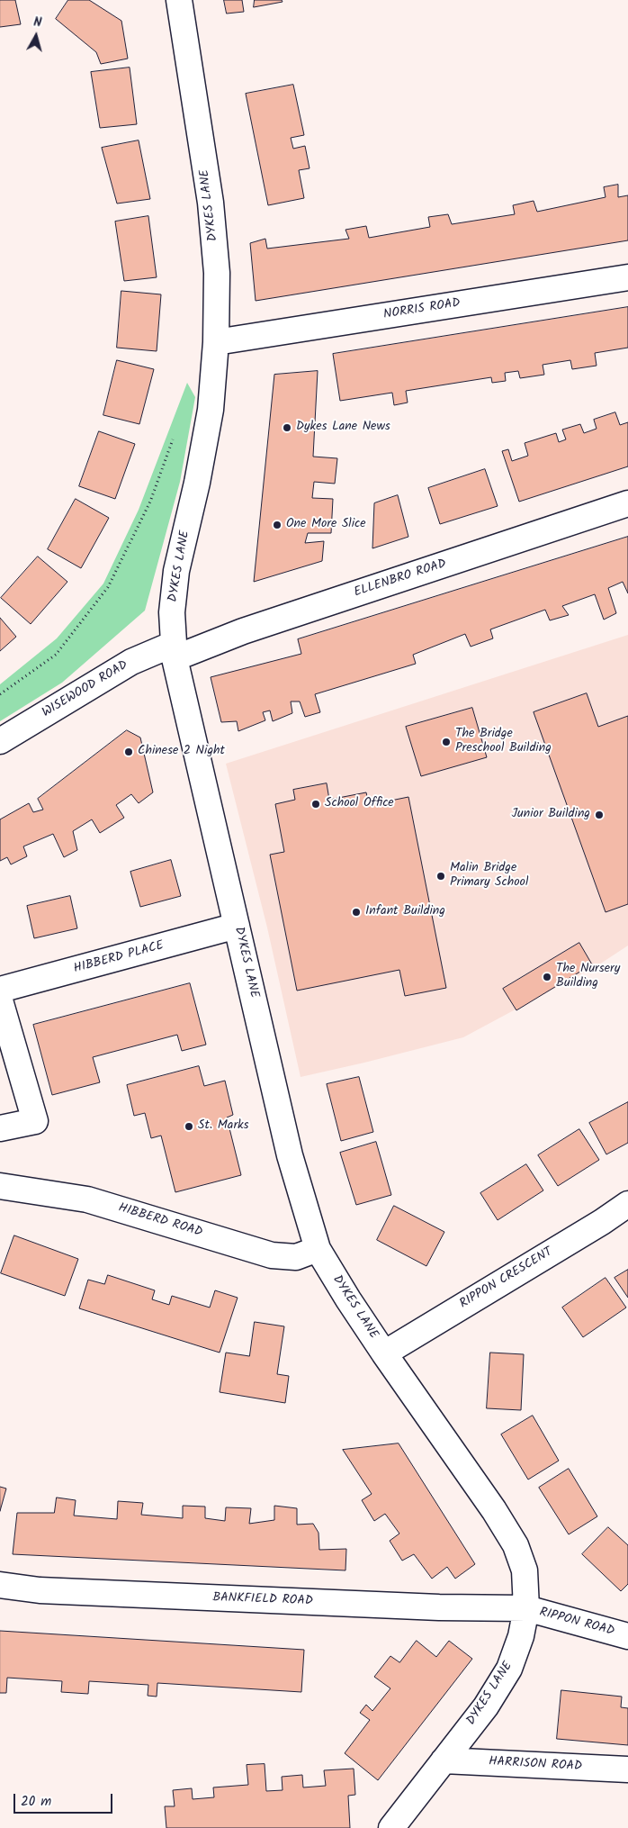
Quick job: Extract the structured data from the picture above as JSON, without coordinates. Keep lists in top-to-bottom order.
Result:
{
  "streets": {
    "street": [
      "DYKES LANE",
      "NORRIS ROAD",
      "ELLENBRO ROAD",
      "WISEWOOD ROAD",
      "HIBBERD PLACE",
      "HIBBERD ROAD",
      "RIPPON CRESCENT",
      "BANKFIELD ROAD",
      "RIPPON ROAD",
      "HARRISON ROAD"
    ]
  },
  "crossings": [
    ["DYKES LANE", "NORRIS ROAD"],
    ["DYKES LANE", "ELLENBRO ROAD"],
    ["DYKES LANE", "WISEWOOD ROAD"],
    ["DYKES LANE", "HIBBERD PLACE"],
    ["DYKES LANE", "HIBBERD ROAD"],
    ["DYKES LANE", "RIPPON CRESCENT"],
    ["DYKES LANE", "BANKFIELD ROAD"],
    ["DYKES LANE", "RIPPON ROAD"],
    ["DYKES LANE", "HARRISON ROAD"],
    ["ELLENBRO ROAD", "WISEWOOD ROAD"],
    ["BANKFIELD ROAD", "RIPPON ROAD"]
  ],
  "places": [
    "Dykes Lane News",
    "One More Slice",
    "The Bridge Preschool Building",
    "Chinese 2 Night",
    "School Office",
    "Junior Building",
    "Malin Bridge Primary School",
    "Infant Building",
    "The Nursery Building",
    "St. Marks"
  ],
  "scale_bar": "20 m",
  "north": "top"
}
